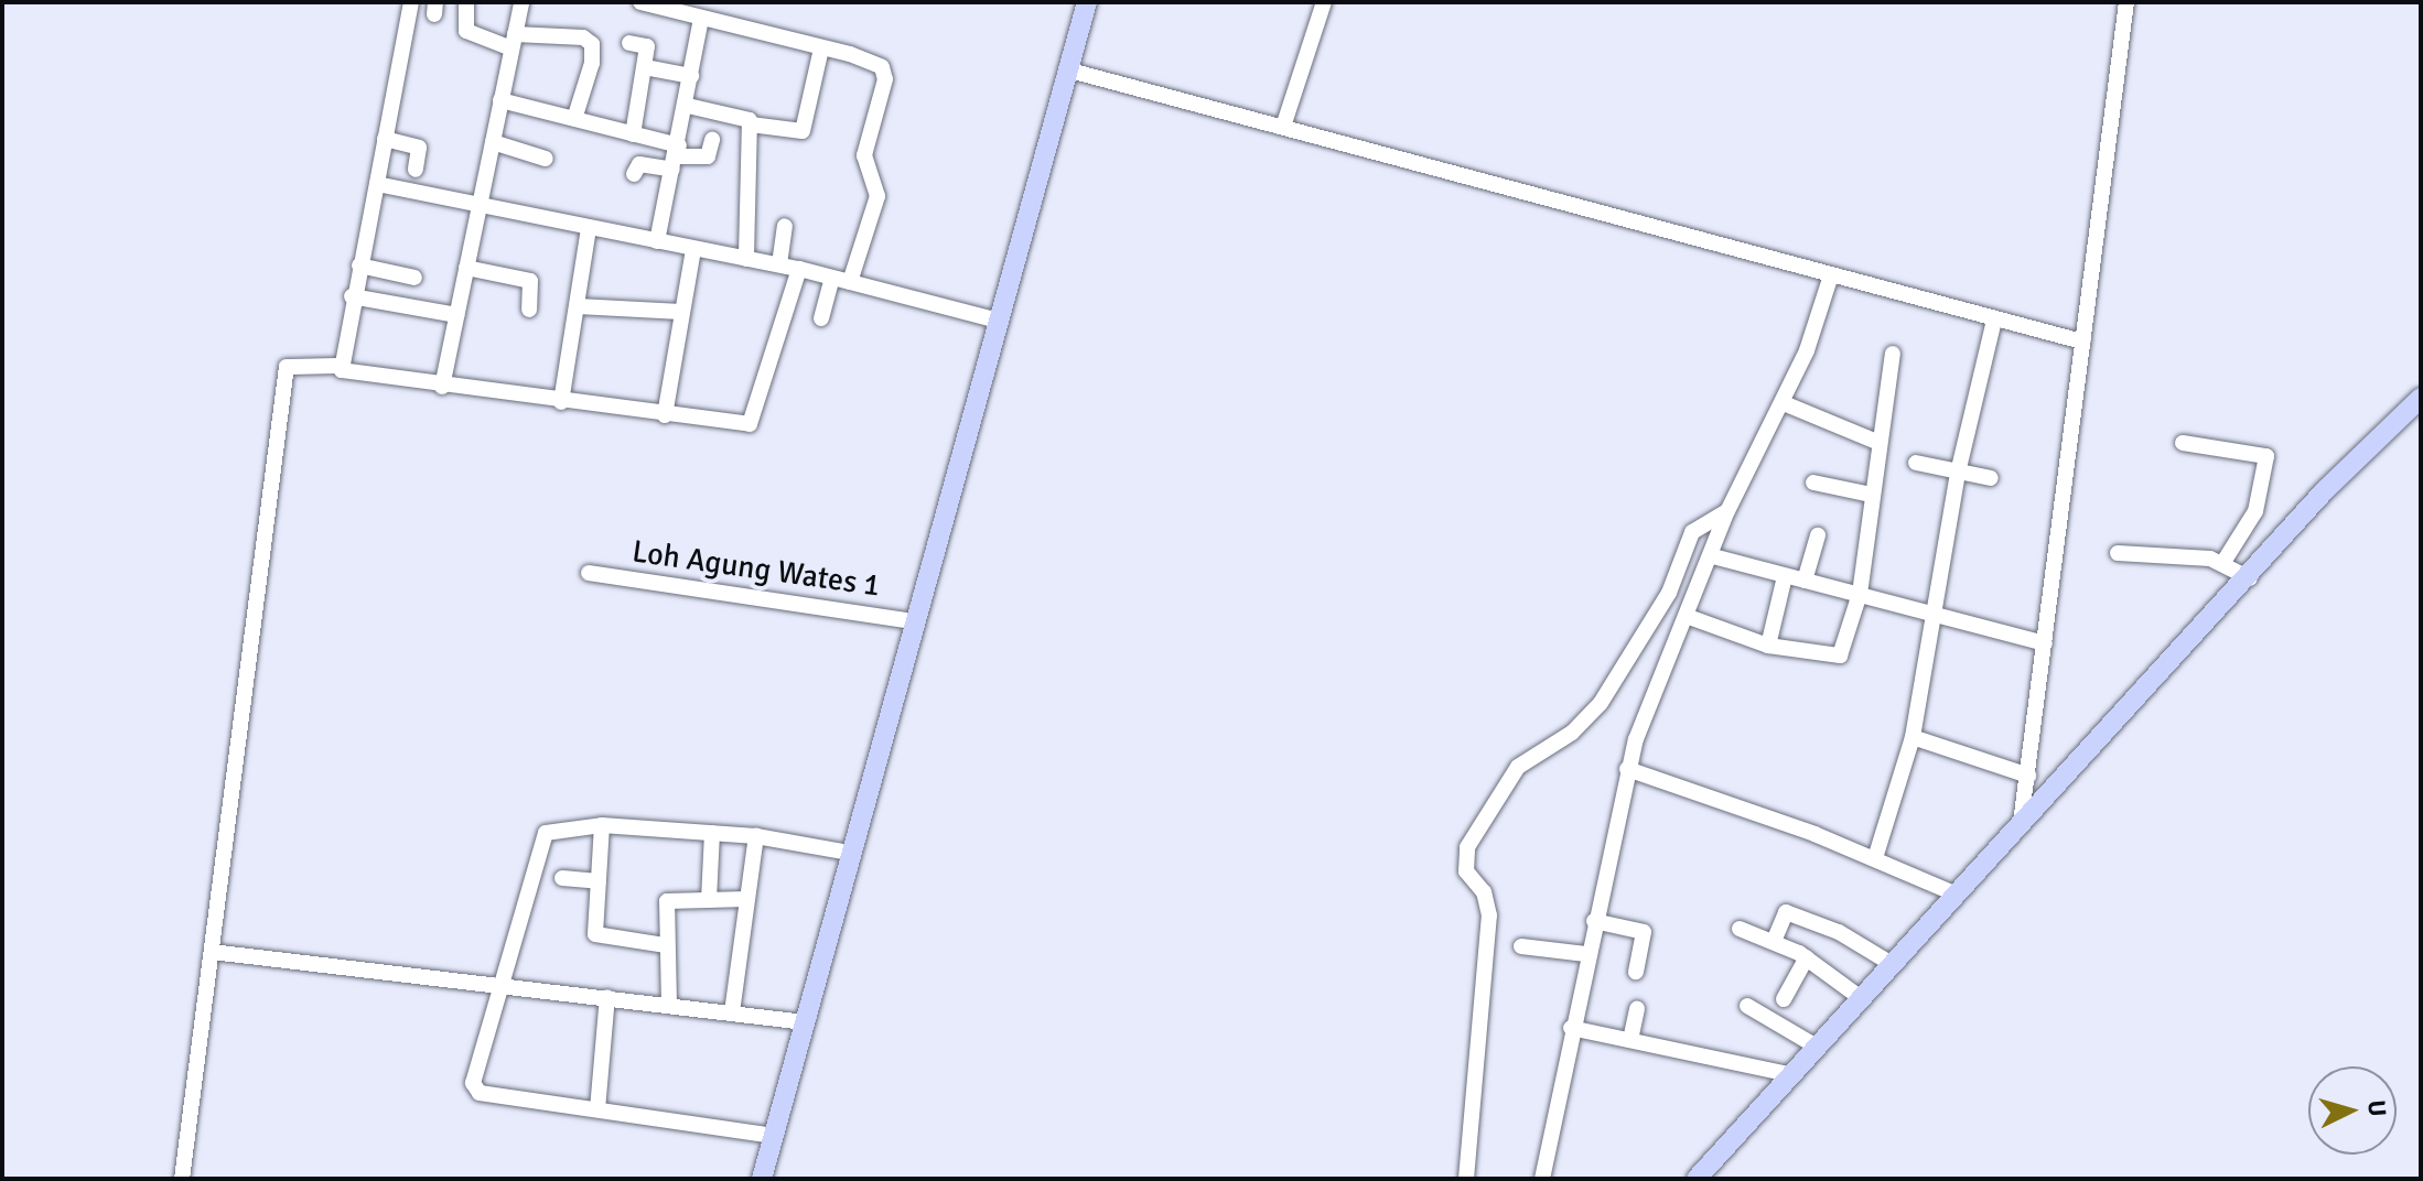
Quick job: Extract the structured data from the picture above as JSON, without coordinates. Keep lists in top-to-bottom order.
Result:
{
  "streets": {
    "street": ["Loh Agung Wates 1"]
  },
  "north": "right"
}
